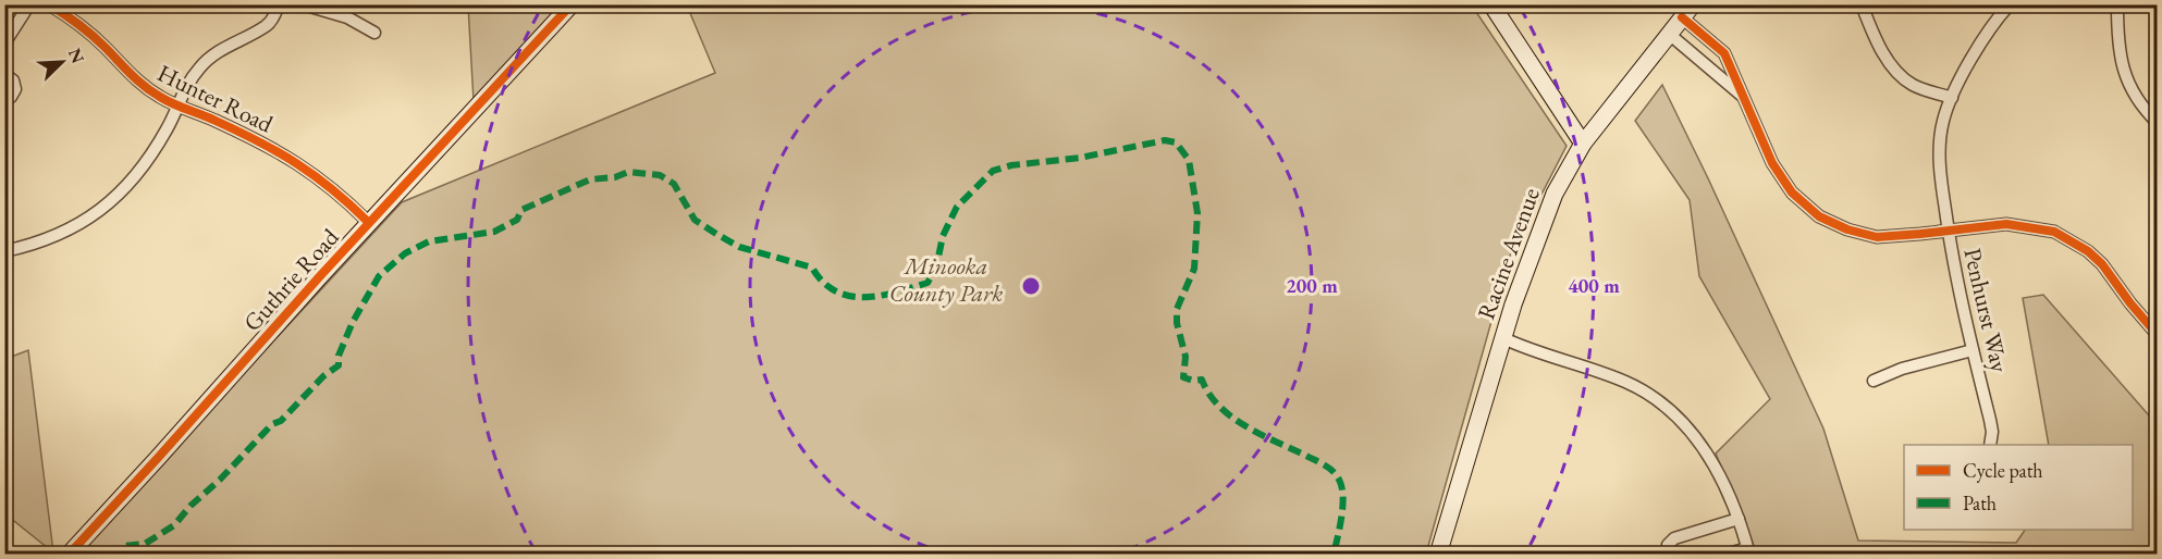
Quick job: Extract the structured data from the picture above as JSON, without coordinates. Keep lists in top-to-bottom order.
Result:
{
  "streets": {
    "street": [
      "Hunter Road",
      "Racine Avenue",
      "Guthrie Road",
      "Penhurst Way"
    ]
  },
  "crossings": [
    ["Hunter Road", "Guthrie Road"]
  ],
  "parks": ["Minooka County Park"],
  "legend": ["Cycle path", "Path"],
  "north": "top right",
  "rings": ["200 m", "400 m"]
}
